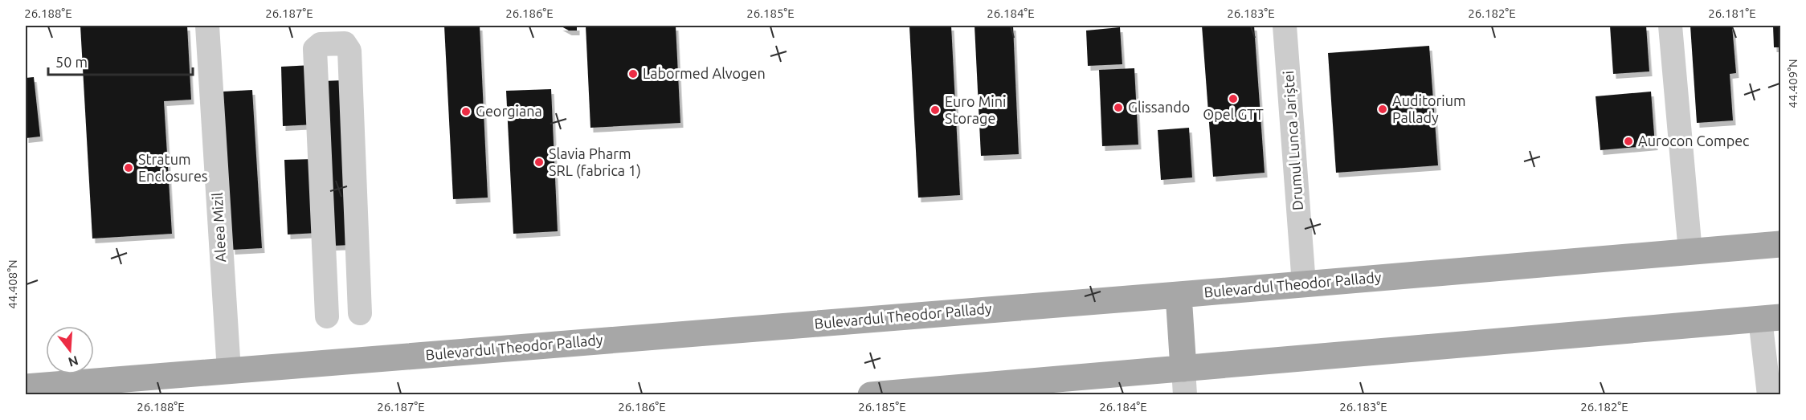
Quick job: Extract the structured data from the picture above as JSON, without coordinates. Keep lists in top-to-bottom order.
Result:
{
  "streets": {
    "main road": ["Bulevardul Theodor Pallady"],
    "street": ["Drumul Lunca Jariștei", "Aleea Mizil"]
  },
  "crossings": [
    ["Drumul Lunca Jariștei", "Bulevardul Theodor Pallady"],
    ["Aleea Mizil", "Bulevardul Theodor Pallady"]
  ],
  "places": [
    "Labormed Alvogen",
    "Opel GTT",
    "Glissando",
    "Auditorium Pallady",
    "Euro Mini Storage",
    "Georgiana",
    "Aurocon Compec",
    "Slavia Pharm SRL (fabrica 1)",
    "Stratum Enclosures"
  ],
  "scale_bar": "50 m",
  "north": "bottom",
  "coordinates": [
    "26.188°E",
    "26.187°E",
    "26.186°E",
    "26.185°E",
    "26.184°E",
    "26.183°E",
    "26.182°E",
    "26.181°E",
    "44.409°N",
    "44.408°N"
  ]
}
